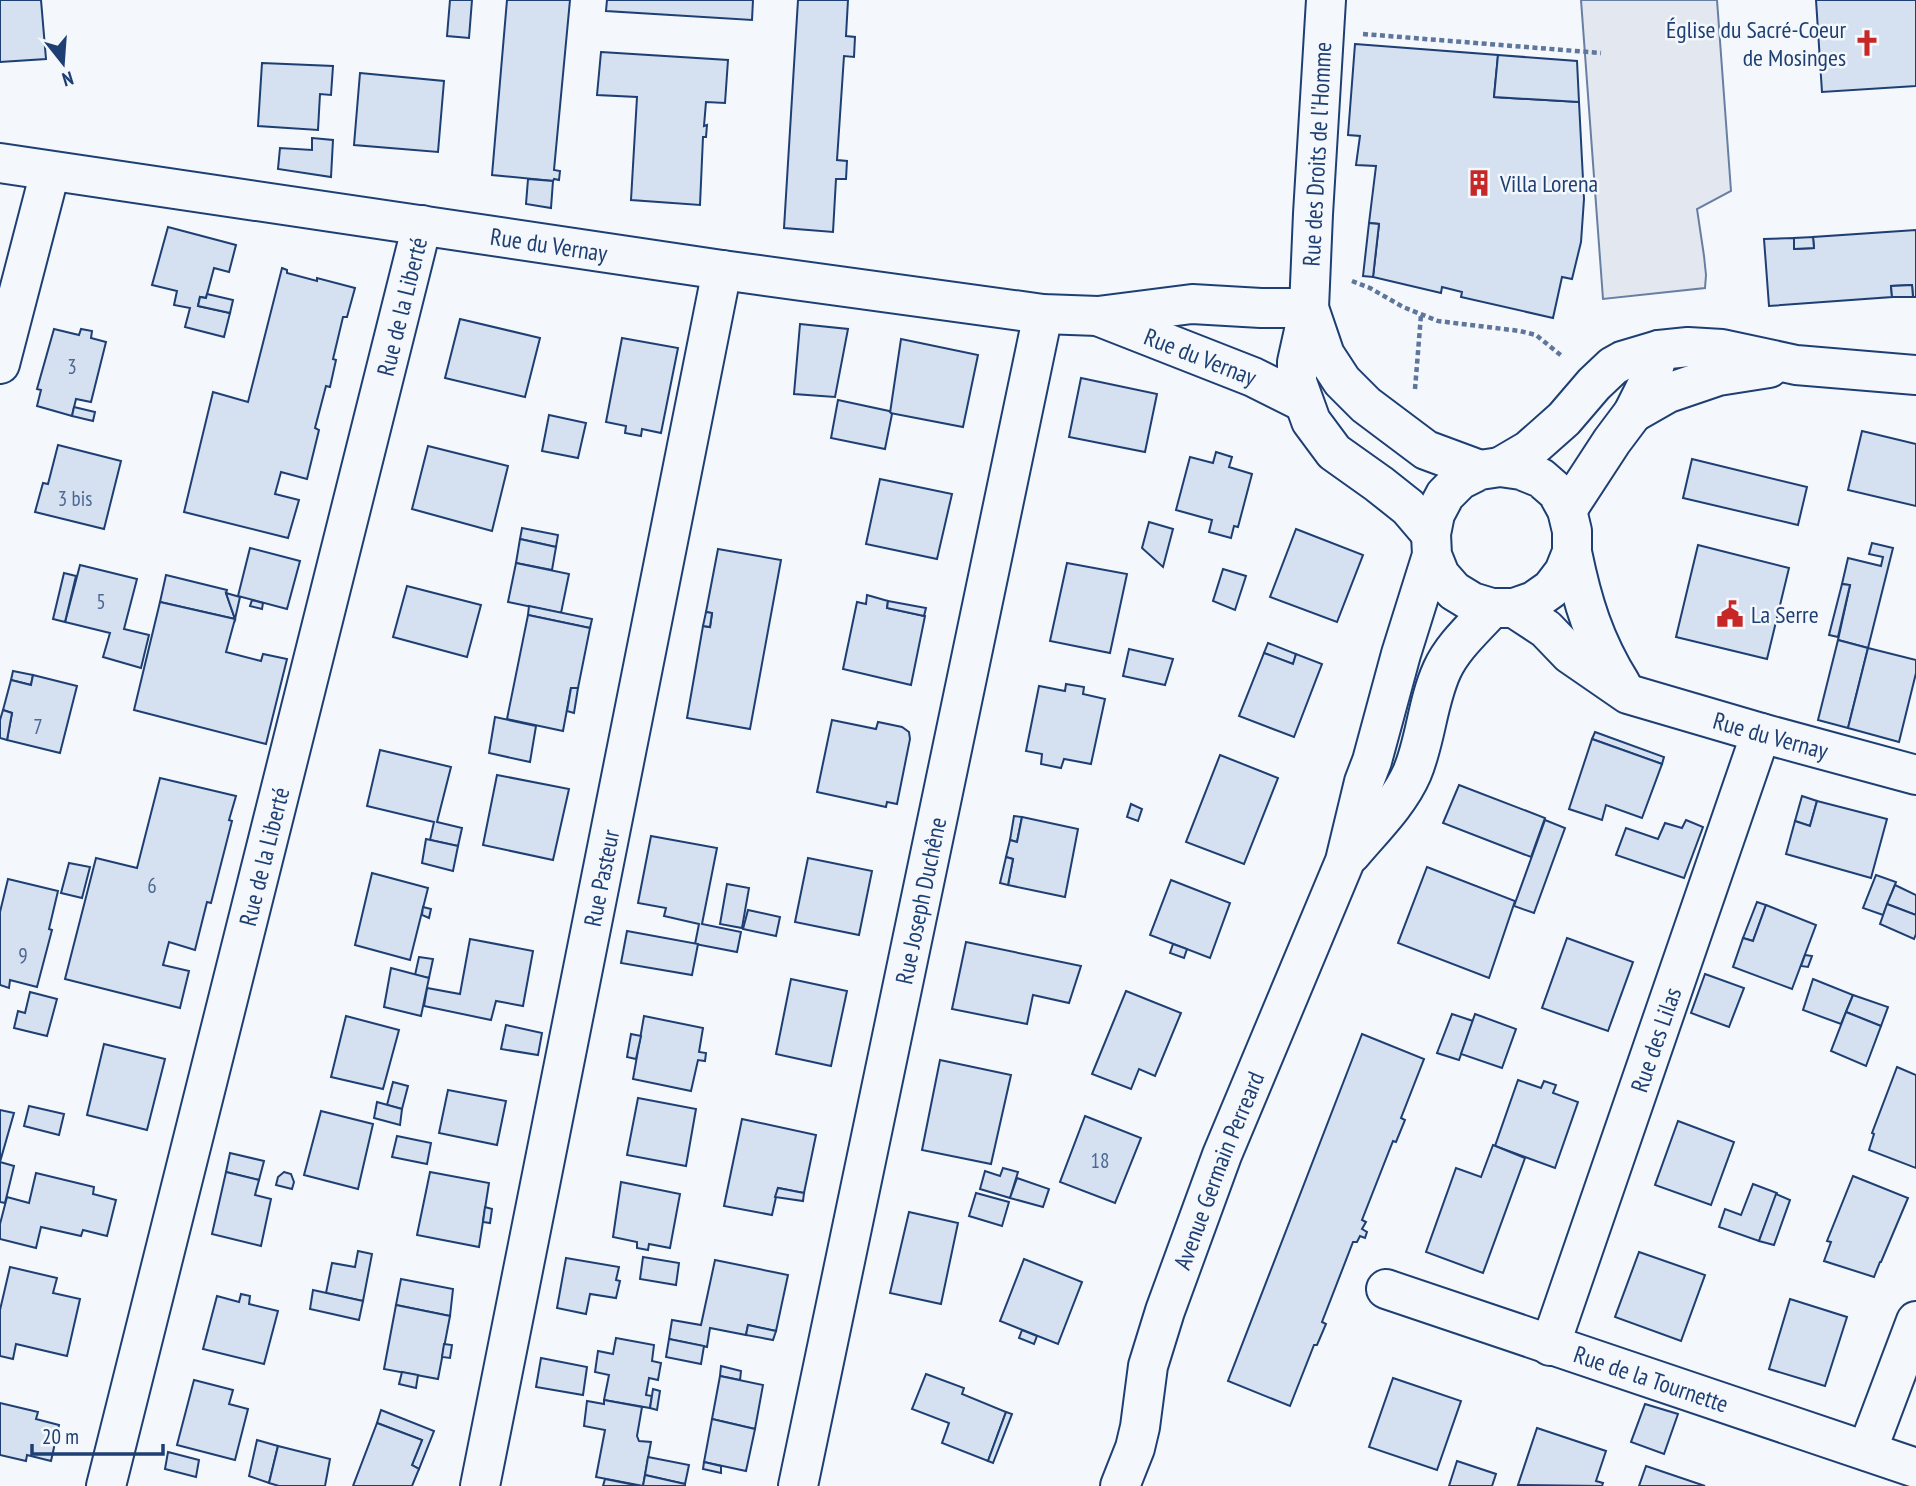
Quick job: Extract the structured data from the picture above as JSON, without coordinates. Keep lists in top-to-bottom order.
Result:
{
  "streets": {
    "street": [
      "Rue des Droits de l'Homme",
      "Rue du Vernay",
      "Rue de la Liberté",
      "Rue Pasteur",
      "Rue Joseph Duchêne",
      "Rue des Lilas",
      "Avenue Germain Perreard",
      "Rue de la Tournette"
    ]
  },
  "crossings": [
    ["Rue des Droits de l'Homme", "Rue du Vernay"],
    ["Rue des Droits de l'Homme", "Avenue Germain Perreard"],
    ["Rue du Vernay", "Rue de la Liberté"],
    ["Rue du Vernay", "Rue Pasteur"],
    ["Rue du Vernay", "Rue Joseph Duchêne"],
    ["Rue du Vernay", "Rue des Lilas"],
    ["Rue du Vernay", "Avenue Germain Perreard"],
    ["Rue des Lilas", "Rue de la Tournette"]
  ],
  "places": {
    "church": ["Église du Sacré-Coeur de Mosinges"],
    "building": ["Villa Lorena"],
    "public building": ["La Serre"]
  },
  "house_numbers": [
    "3",
    "3 bis",
    "5",
    "7",
    "6",
    "9",
    "18"
  ],
  "scale_bar": "20 m",
  "north": "bottom"
}
